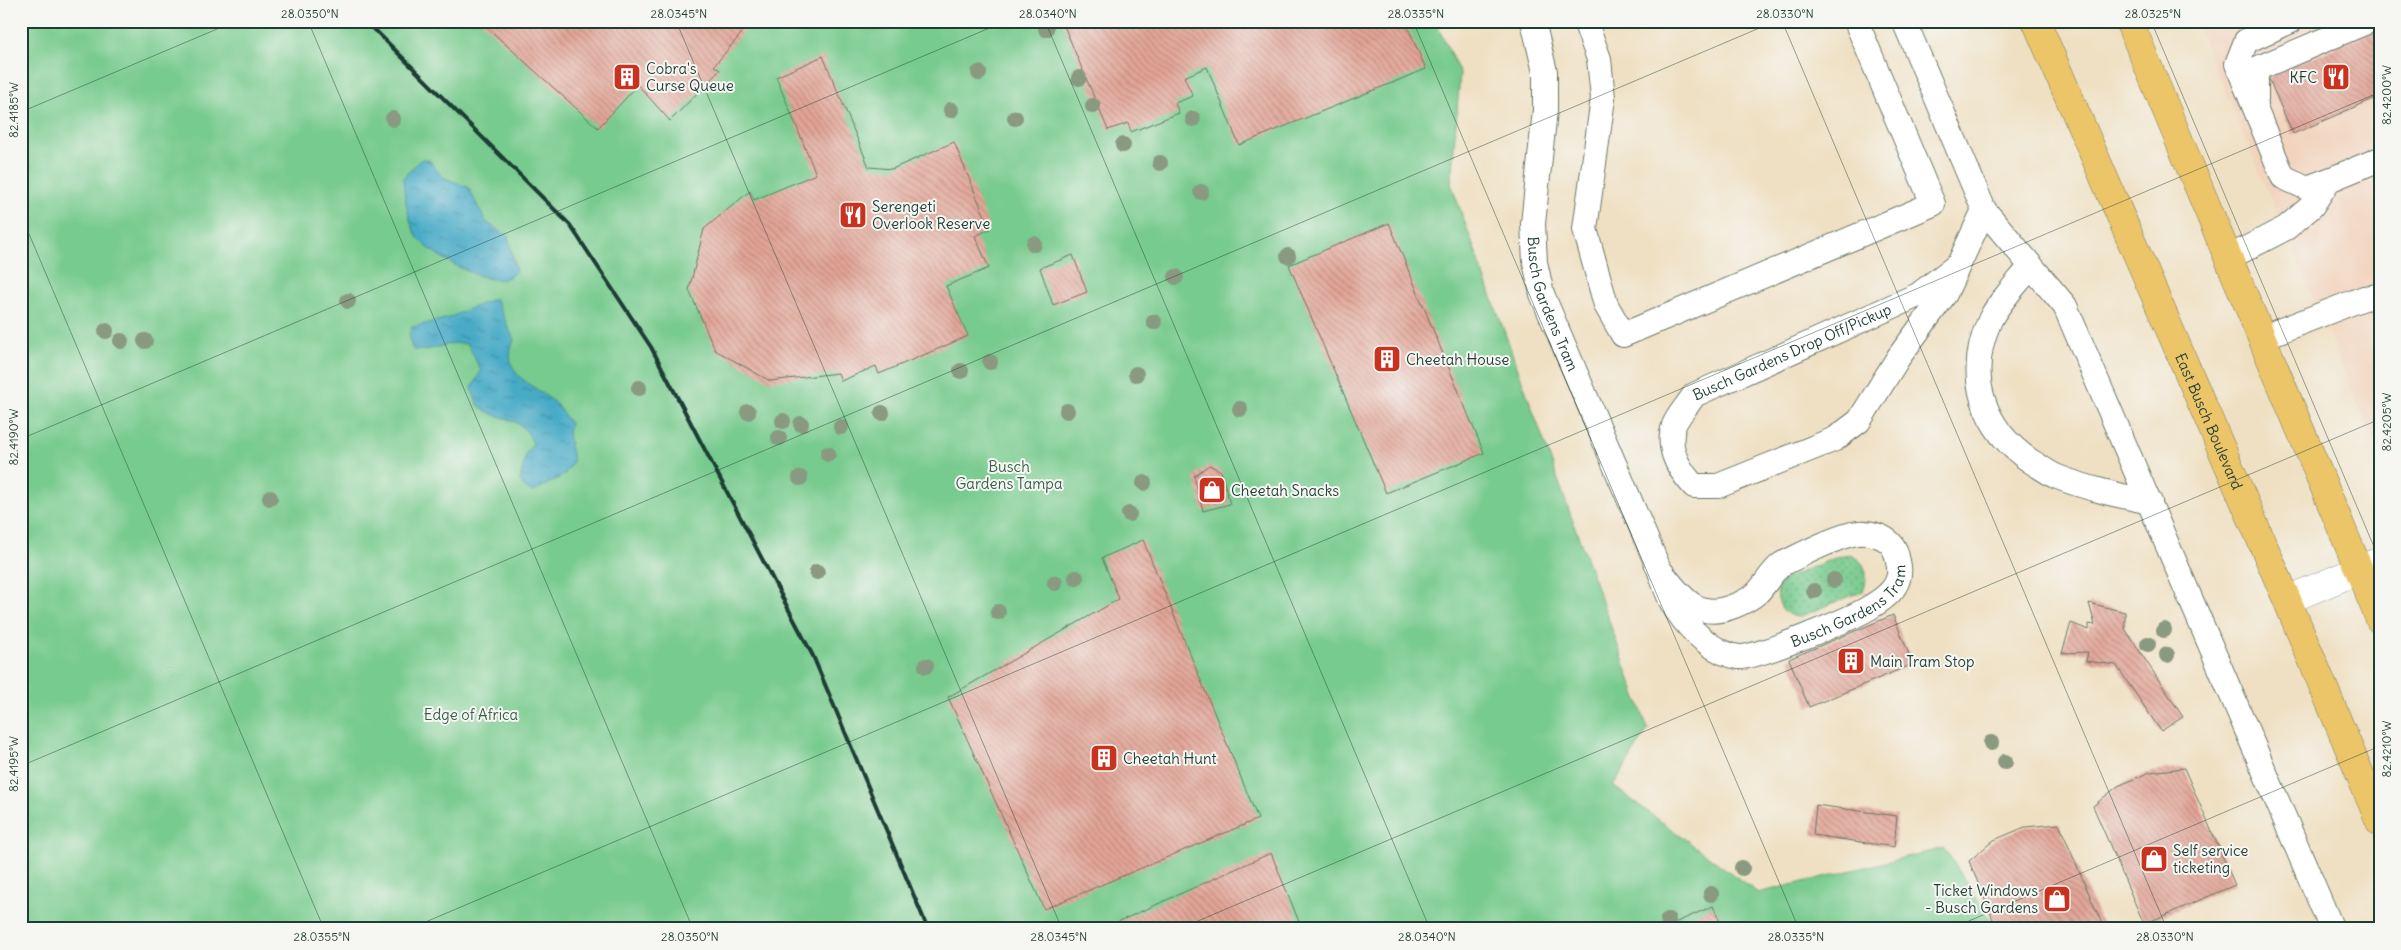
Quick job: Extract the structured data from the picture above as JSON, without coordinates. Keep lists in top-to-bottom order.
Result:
{
  "streets": {
    "main road": ["East Busch Boulevard"],
    "lane": ["Busch Gardens Tram", "Busch Gardens Drop Off/Pickup"]
  },
  "parks": ["Busch Gardens Tampa", "Edge of Africa"],
  "places": {
    "building": [
      "Cobra's Curse Queue",
      "Cheetah House",
      "Main Tram Stop",
      "Cheetah Hunt"
    ],
    "restaurant": ["KFC", "Serengeti Overlook Reserve"],
    "shop": ["Cheetah Snacks", "Self service ticketing", "Ticket Windows - Busch Gardens"]
  },
  "coordinates": [
    "28.0350°N",
    "28.0345°N",
    "28.0340°N",
    "28.0335°N",
    "28.0330°N",
    "28.0325°N",
    "82.4200°W",
    "82.4185°W",
    "82.4205°W",
    "82.4190°W",
    "82.4210°W",
    "82.4195°W",
    "28.0355°N"
  ]
}
